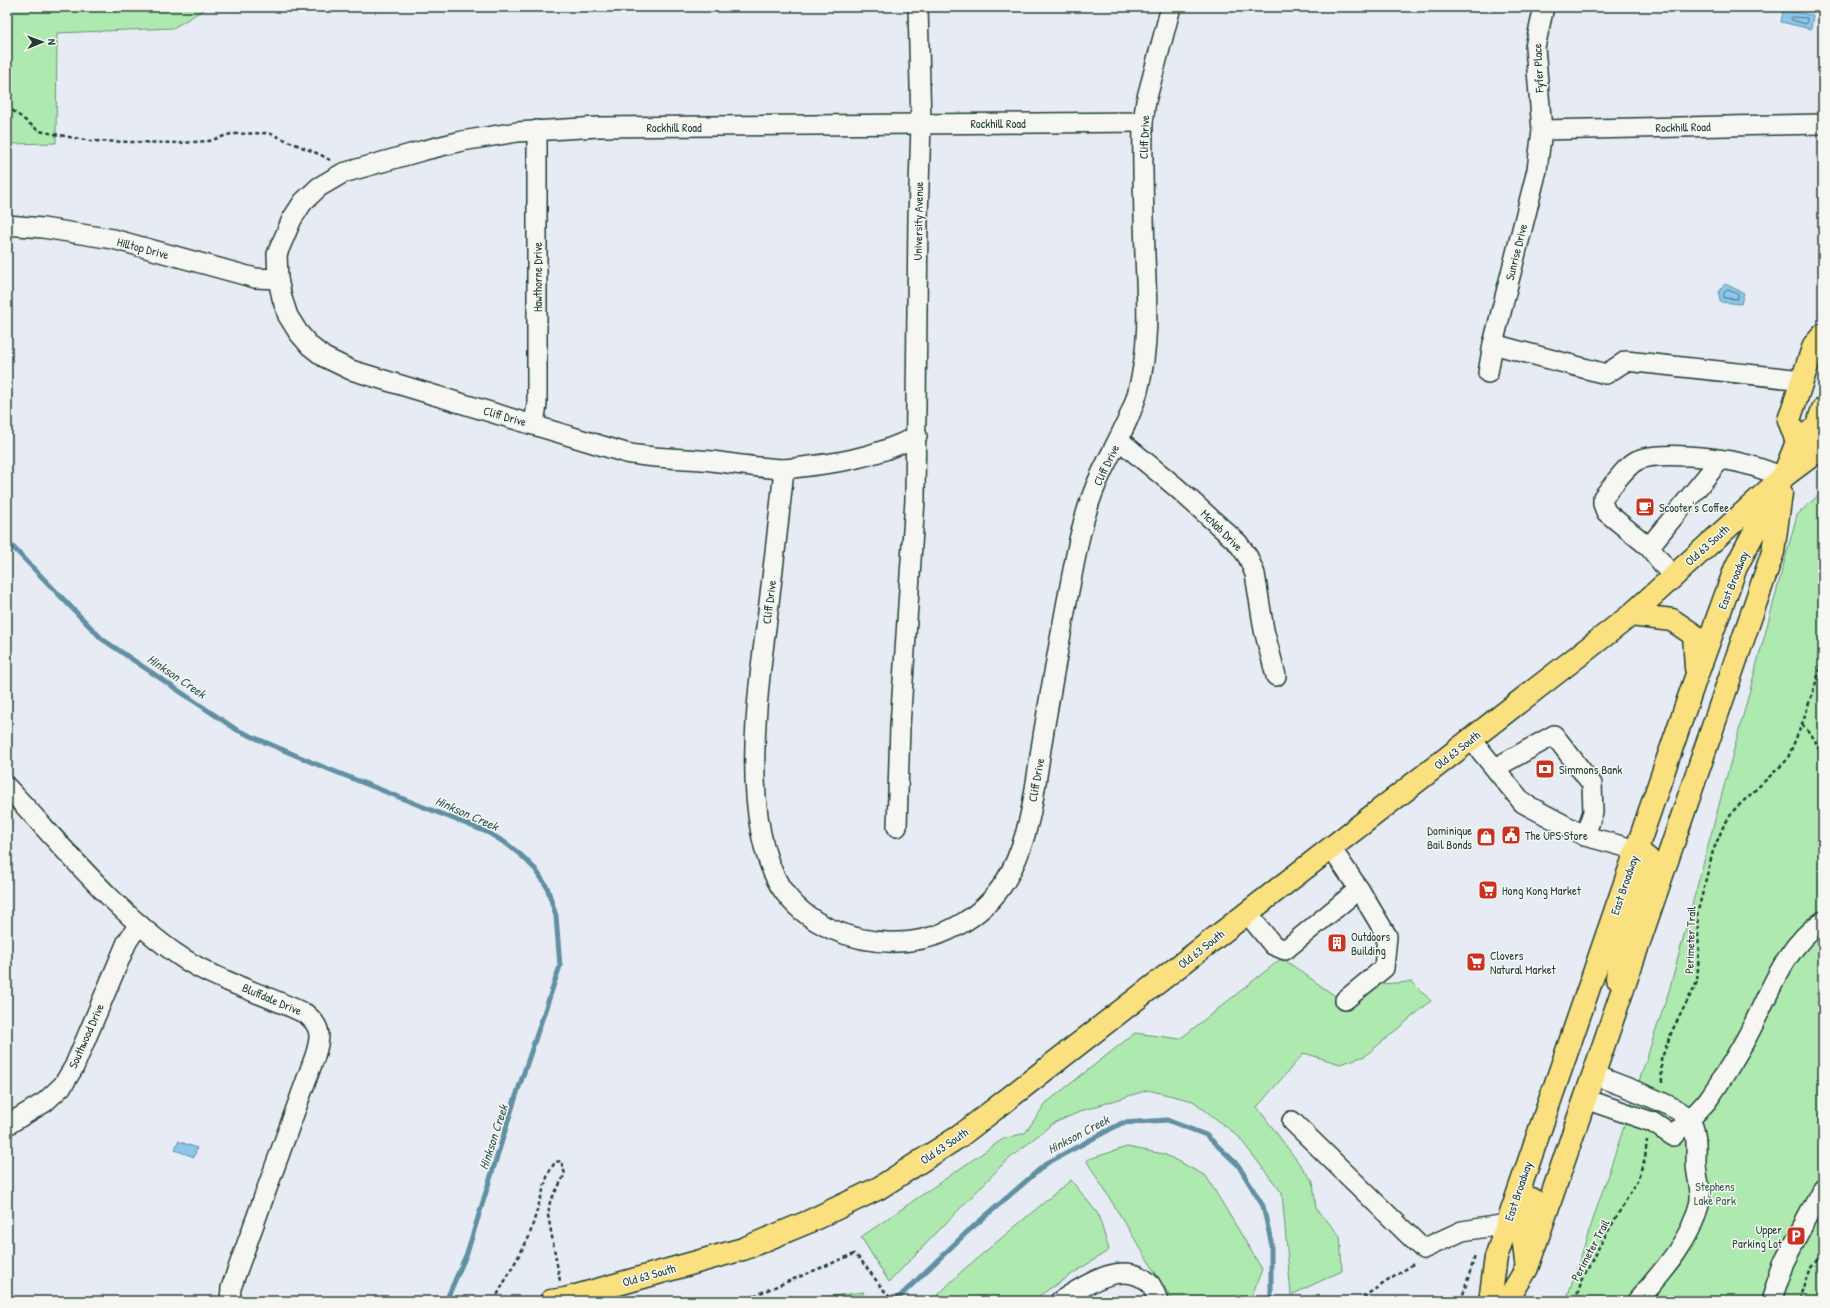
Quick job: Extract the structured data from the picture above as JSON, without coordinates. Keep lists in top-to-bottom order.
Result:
{
  "streets": {
    "main road": ["Old 63 South", "East Broadway"],
    "street": [
      "Fyfer Place",
      "Rockhill Road",
      "Cliff Drive",
      "University Avenue",
      "Hilltop Drive",
      "Sunrise Drive",
      "Hawthorne Drive",
      "McNab Drive",
      "Bluffdale Drive",
      "Southwood Drive"
    ],
    "path": ["Perimeter Trail"]
  },
  "crossings": [
    ["Fyfer Place", "Rockhill Road"],
    ["Fyfer Place", "Sunrise Drive"],
    ["Rockhill Road", "Cliff Drive"],
    ["Rockhill Road", "University Avenue"],
    ["Rockhill Road", "Hilltop Drive"],
    ["Rockhill Road", "Sunrise Drive"],
    ["Rockhill Road", "Hawthorne Drive"],
    ["Cliff Drive", "University Avenue"],
    ["Cliff Drive", "Hilltop Drive"],
    ["Cliff Drive", "Hawthorne Drive"],
    ["Cliff Drive", "McNab Drive"],
    ["Old 63 South", "East Broadway"],
    ["Bluffdale Drive", "Southwood Drive"]
  ],
  "water": ["Hinkson Creek"],
  "parks": ["Stephens Lake Park"],
  "places": {
    "cafe": ["Scooter's Coffee"],
    "bank": ["Simmons Bank"],
    "public building": ["The UPS Store"],
    "shop": ["Dominique Bail Bonds"],
    "supermarket": ["Hong Kong Market", "Clovers Natural Market"],
    "building": ["Outdoors Building"],
    "parking": ["Upper Parking Lot"]
  },
  "north": "right"
}
